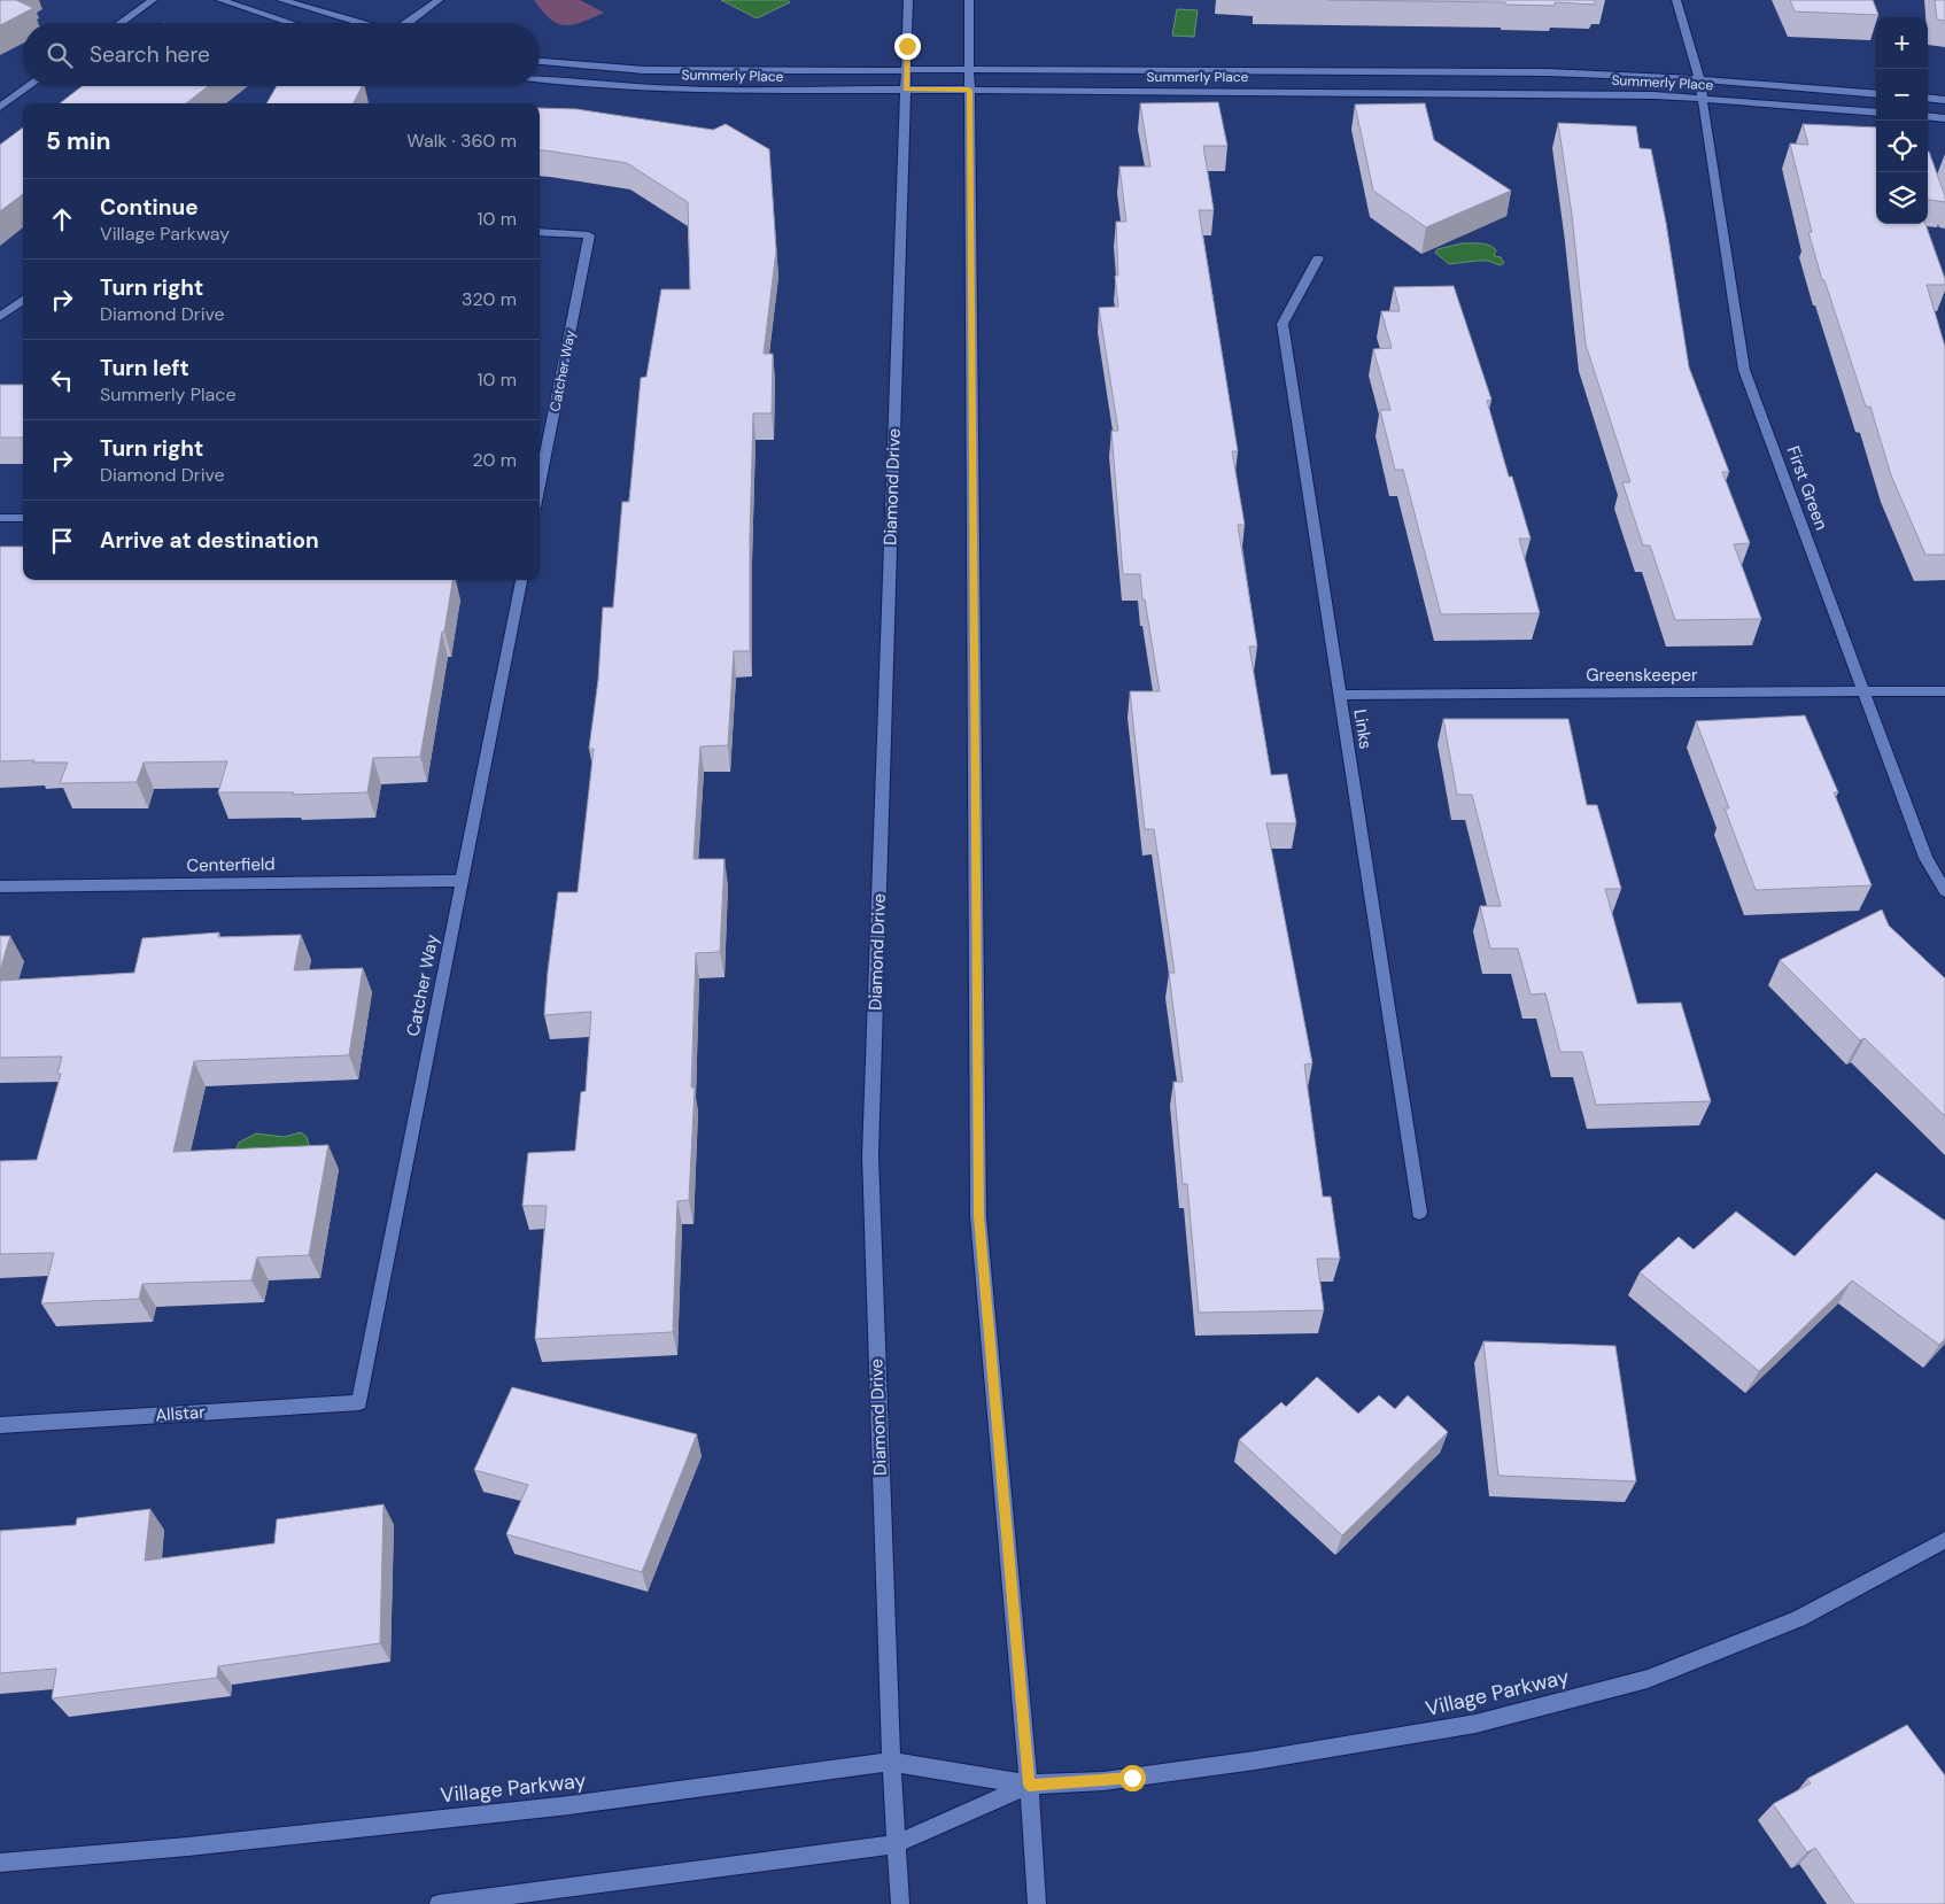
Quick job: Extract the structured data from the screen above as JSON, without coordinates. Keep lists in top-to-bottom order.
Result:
{
  "streets": {
    "street": [
      "Summerly Place",
      "Catcher Way",
      "Diamond Drive",
      "First Green",
      "Greenskeeper",
      "Links",
      "Centerfield",
      "Allstar",
      "Village Parkway"
    ]
  },
  "crossings": [
    ["Summerly Place", "Diamond Drive"],
    ["Summerly Place", "First Green"],
    ["Catcher Way", "Centerfield"],
    ["Catcher Way", "Allstar"],
    ["Diamond Drive", "Village Parkway"],
    ["First Green", "Greenskeeper"],
    ["Greenskeeper", "Links"]
  ],
  "page": {
    "map_buttons": ["+", "−"],
    "search": "Search here",
    "heading": ["5 min", "Walk · 360 m"],
    "list": [
      ["Continue", "Village Parkway", "10 m"],
      ["Turn right", "Diamond Drive", "320 m"],
      ["Turn left", "Summerly Place", "10 m"],
      ["Turn right", "Diamond Drive", "20 m"],
      "Arrive at destination"
    ]
  }
}
